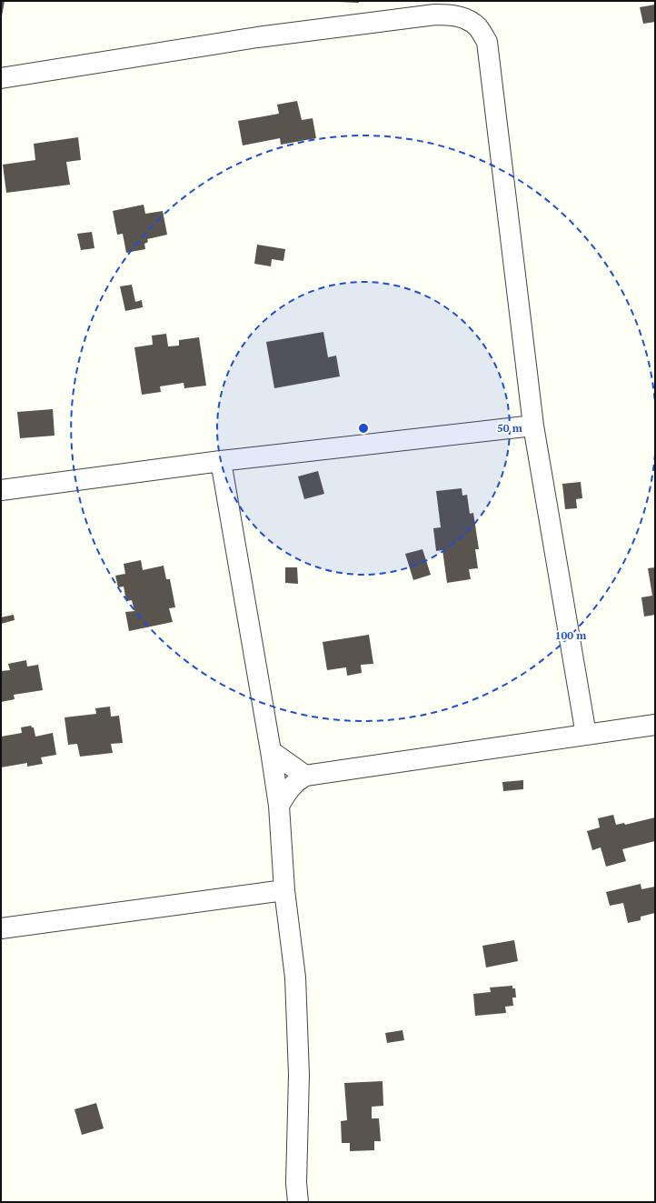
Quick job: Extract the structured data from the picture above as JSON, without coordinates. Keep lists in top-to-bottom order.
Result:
{
  "rings": ["50 m", "100 m"]
}
